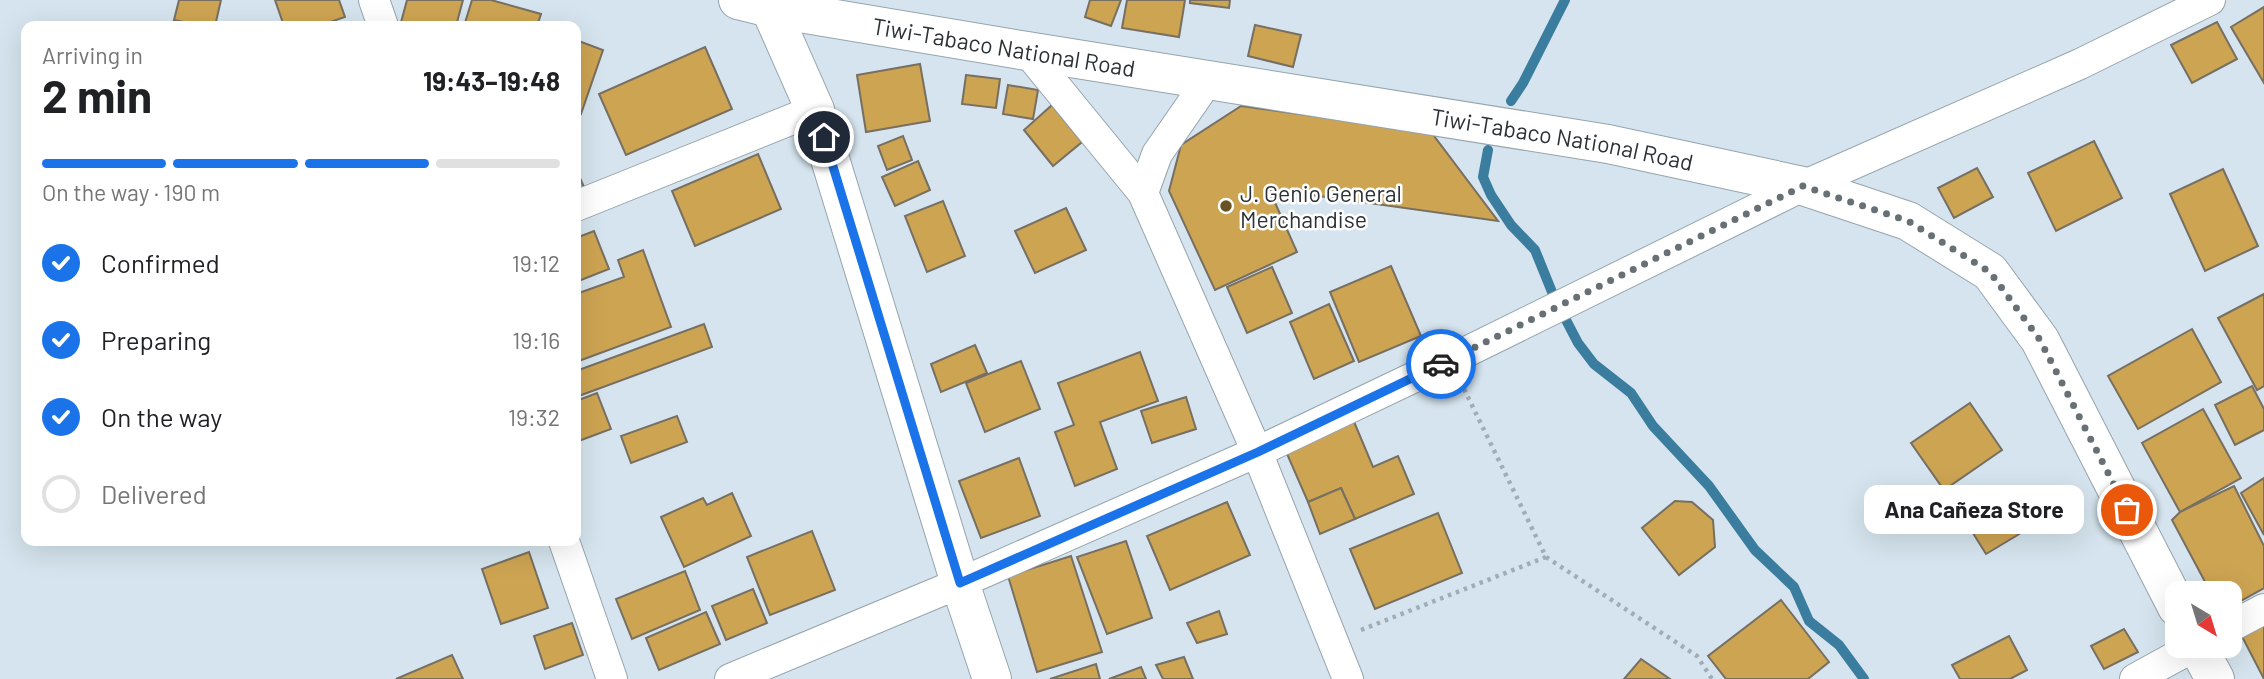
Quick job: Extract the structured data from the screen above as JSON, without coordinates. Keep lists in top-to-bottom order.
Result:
{
  "streets": {
    "main road": ["Tiwi-Tabaco National Road"]
  },
  "places": ["J. Genio General Merchandise", "Ana Cañeza Store"],
  "north": "bottom right",
  "page": {
    "heading": ["2 min", "Arriving in", "19:43–19:48"],
    "bar": "On the way · 190 m",
    "list": [
      ["Confirmed", "19:12"],
      ["Preparing", "19:16"],
      ["On the way", "19:32"],
      "Delivered"
    ],
    "bubble": "Ana Cañeza Store"
  }
}
